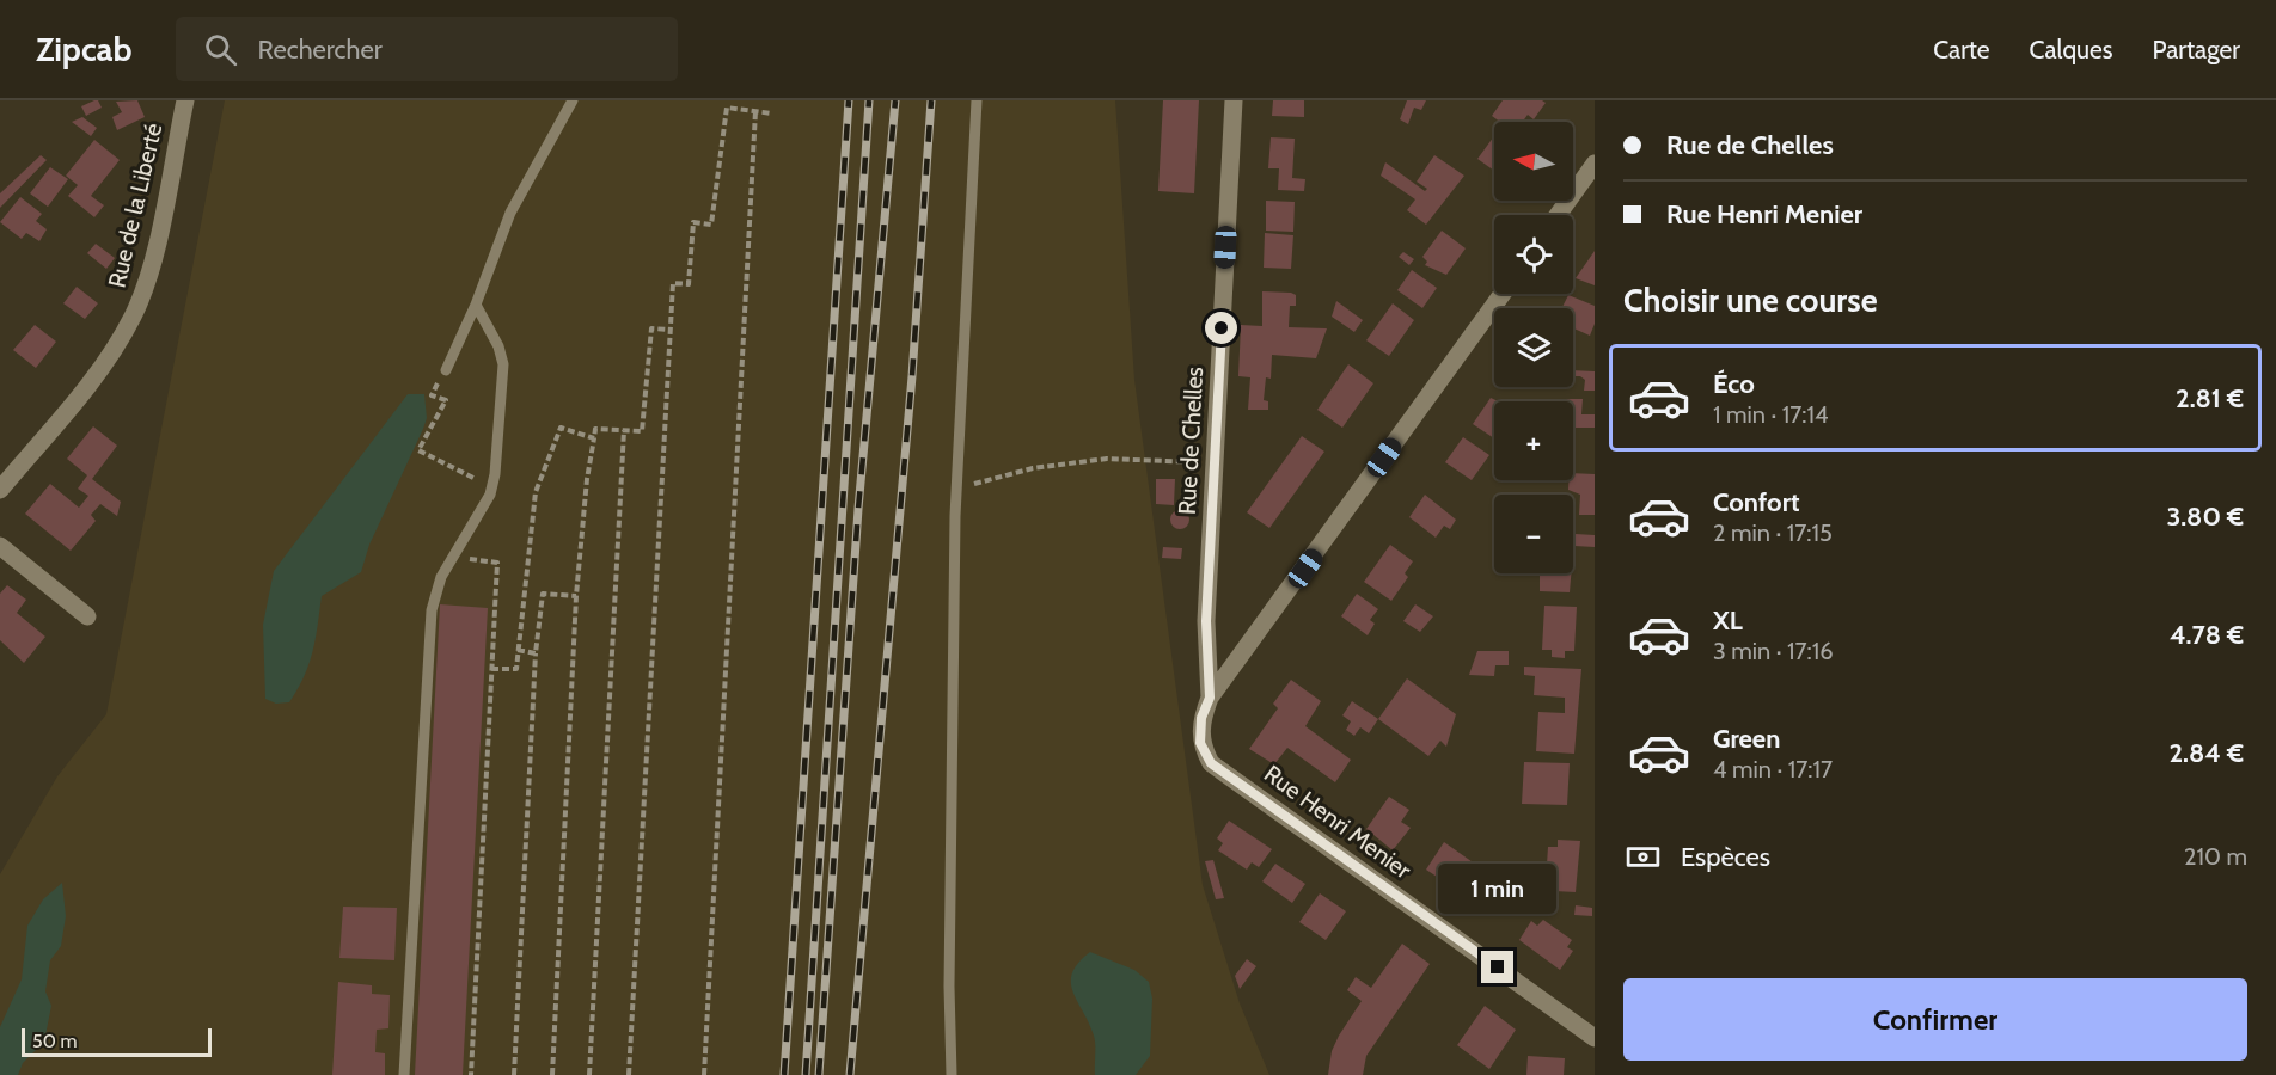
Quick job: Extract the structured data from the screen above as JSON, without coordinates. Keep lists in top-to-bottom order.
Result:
{
  "streets": {
    "street": ["Rue de la Liberté", "Rue de Chelles", "Rue Henri Menier"]
  },
  "crossings": [
    ["Rue de Chelles", "Rue Henri Menier"]
  ],
  "scale_bar": "50 m",
  "north": "left",
  "page": {
    "header": "Zipcab",
    "search": "Rechercher",
    "nav": ["Carte", "Calques", "Partager"],
    "banner": ["Rue de Chelles", "Rue Henri Menier"],
    "map_buttons": ["+", "−"],
    "heading": "Choisir une course",
    "list": [
      {
        "name": "Éco",
        "note": "1 min · 17:14",
        "value": "2.81 €"
      },
      {
        "name": "Confort",
        "note": "2 min · 17:15",
        "value": "3.80 €"
      },
      {
        "name": "XL",
        "note": "3 min · 17:16",
        "value": "4.78 €"
      },
      {
        "name": "Green",
        "note": "4 min · 17:17",
        "value": "2.84 €"
      }
    ],
    "pay": ["Espèces", "210 m"],
    "bubble": "1 min",
    "buttons": "Confirmer",
    "scale": "50 m"
  }
}
